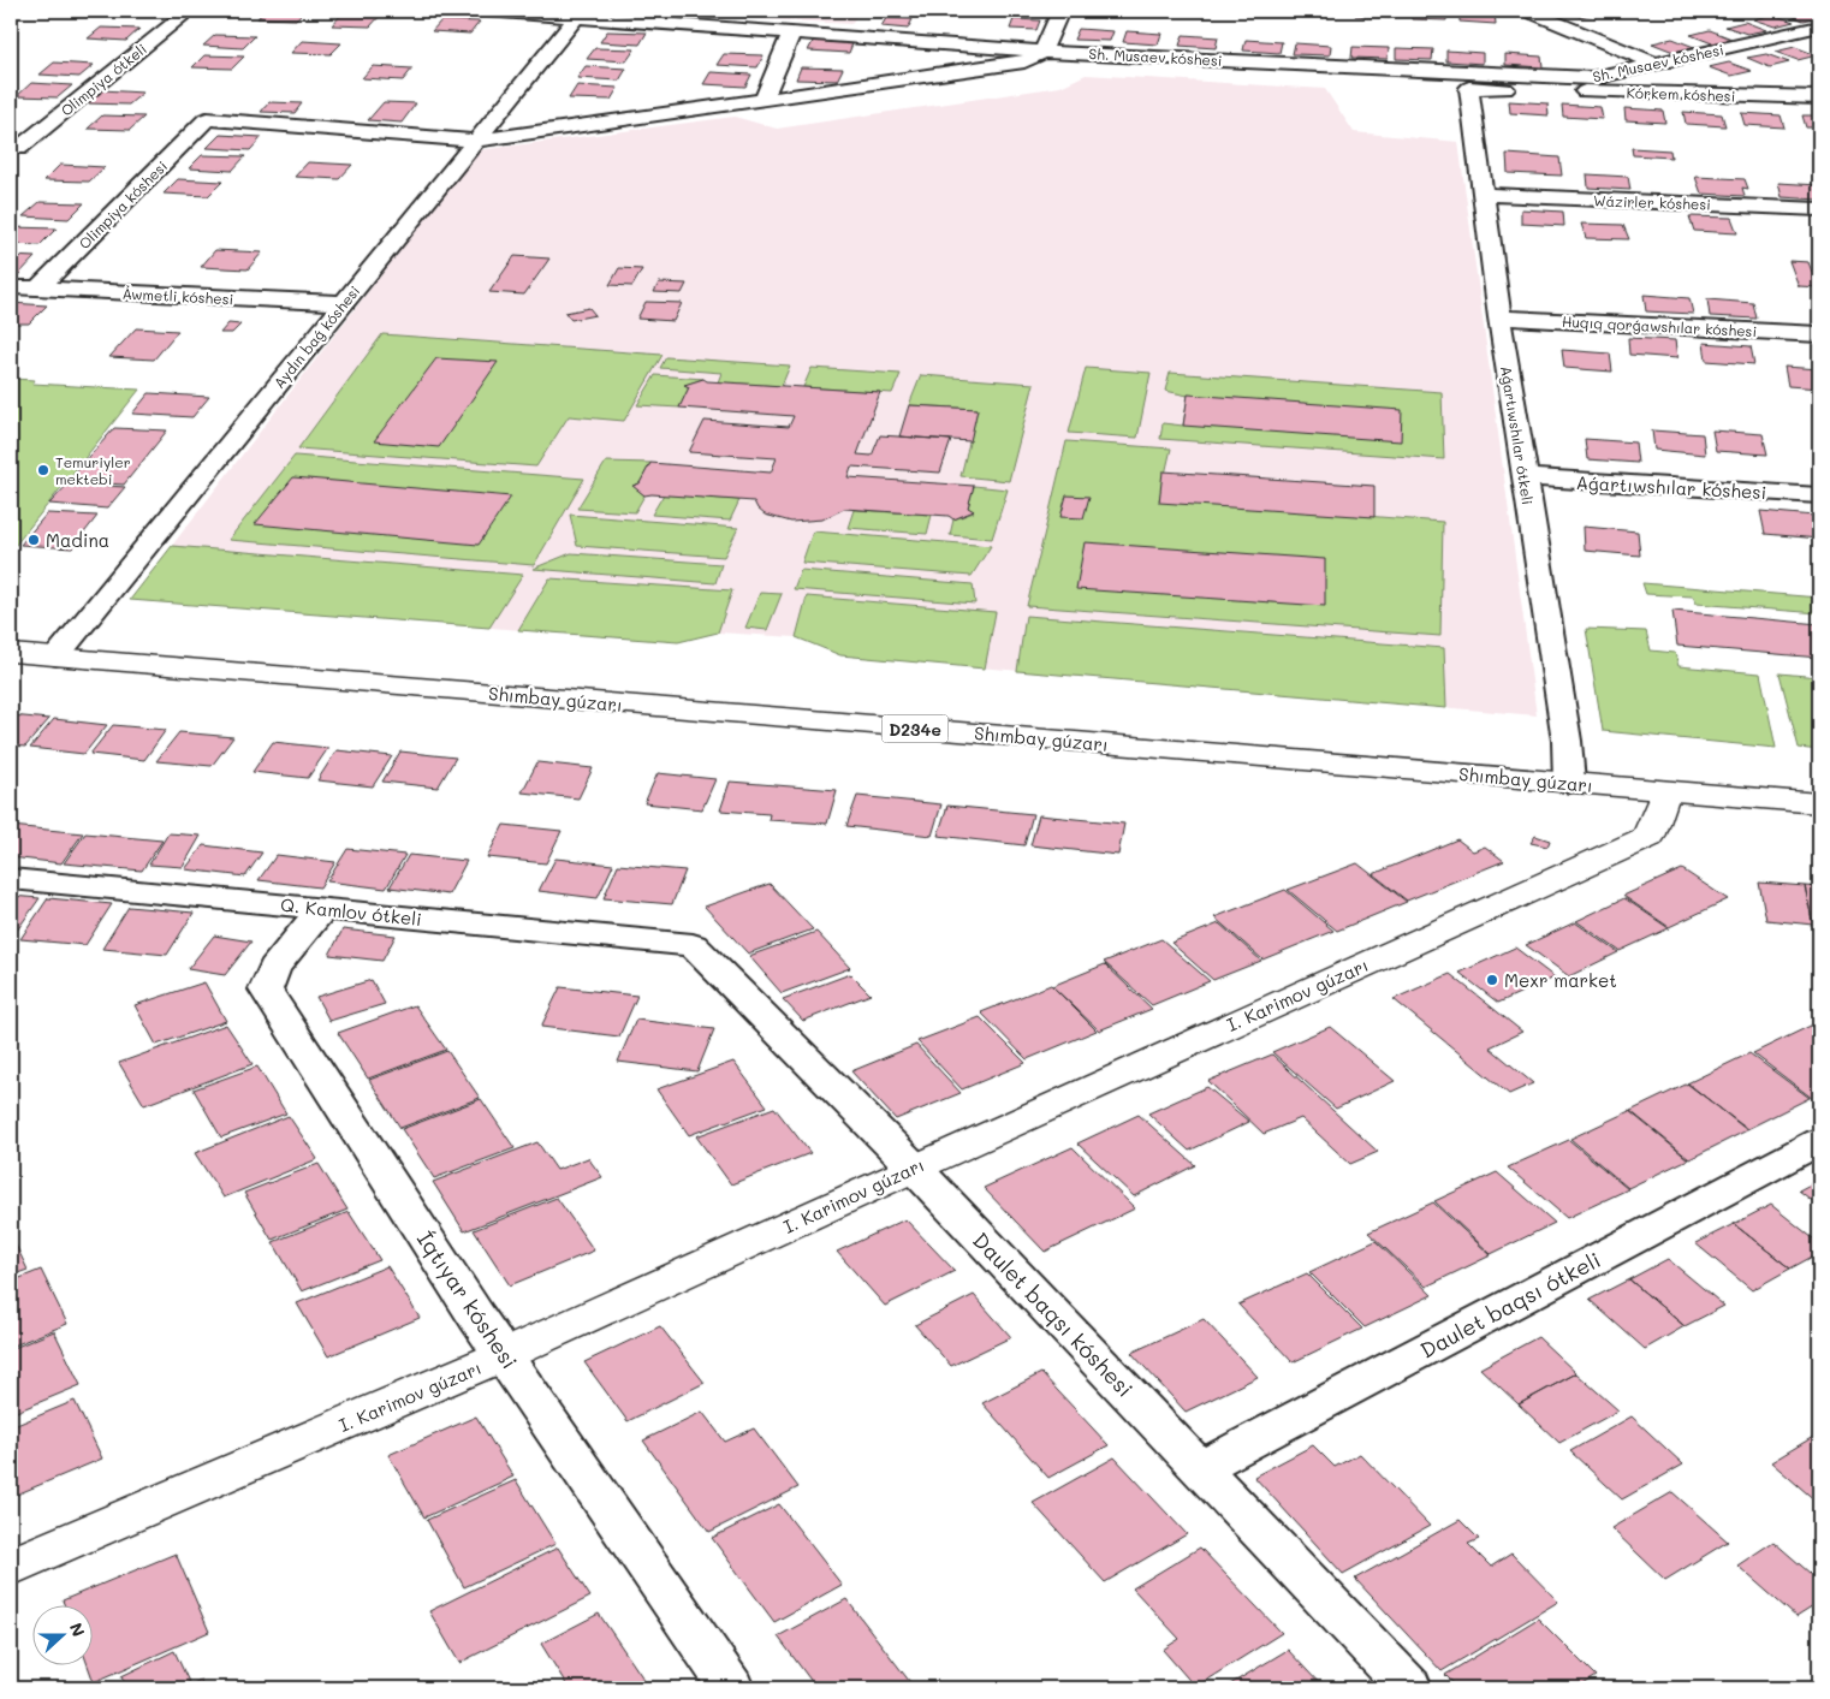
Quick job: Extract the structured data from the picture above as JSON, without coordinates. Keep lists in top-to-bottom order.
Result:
{
  "streets": {
    "main road": ["Shımbay gúzarı", "D234e", "I. Karimov gúzarı"],
    "street": [
      "Sh. Musaev kóshesi",
      "Olimpiya ótkeli",
      "Kórkem kóshesi",
      "Wázirler kóshesi",
      "Olimpiya kóshesi",
      "Áwmetli kóshesi",
      "Huqıq qorǵawshılar kóshesi",
      "Aydın baǵ kóshesi",
      "Aǵartıwshılar ótkeli",
      "Aǵartıwshılar kóshesi",
      "Q. Kamlov ótkeli",
      "Íqtıyar kóshesi",
      "Daulet baqsı ótkeli",
      "Daulet baqsı kóshesi"
    ]
  },
  "crossings": [
    ["Sh. Musaev kóshesi", "Aydın baǵ kóshesi"],
    ["Kórkem kóshesi", "Aǵartıwshılar ótkeli"],
    ["Wázirler kóshesi", "Aǵartıwshılar ótkeli"],
    ["Olimpiya kóshesi", "Áwmetli kóshesi"],
    ["Olimpiya kóshesi", "Aydın baǵ kóshesi"],
    ["Áwmetli kóshesi", "Aydın baǵ kóshesi"],
    ["Huqıq qorǵawshılar kóshesi", "Aǵartıwshılar ótkeli"],
    ["Aydın baǵ kóshesi", "Shımbay gúzarı"],
    ["Aǵartıwshılar ótkeli", "Aǵartıwshılar kóshesi"],
    ["Aǵartıwshılar ótkeli", "Shımbay gúzarı"],
    ["Shımbay gúzarı", "I. Karimov gúzarı"],
    ["Q. Kamlov ótkeli", "Íqtıyar kóshesi"],
    ["Q. Kamlov ótkeli", "Daulet baqsı kóshesi"],
    ["I. Karimov gúzarı", "Íqtıyar kóshesi"],
    ["I. Karimov gúzarı", "Daulet baqsı kóshesi"],
    ["Daulet baqsı ótkeli", "Daulet baqsı kóshesi"]
  ],
  "places": ["Temuriyler mektebi", "Madina", "Mexr market"],
  "north": "right"
}
